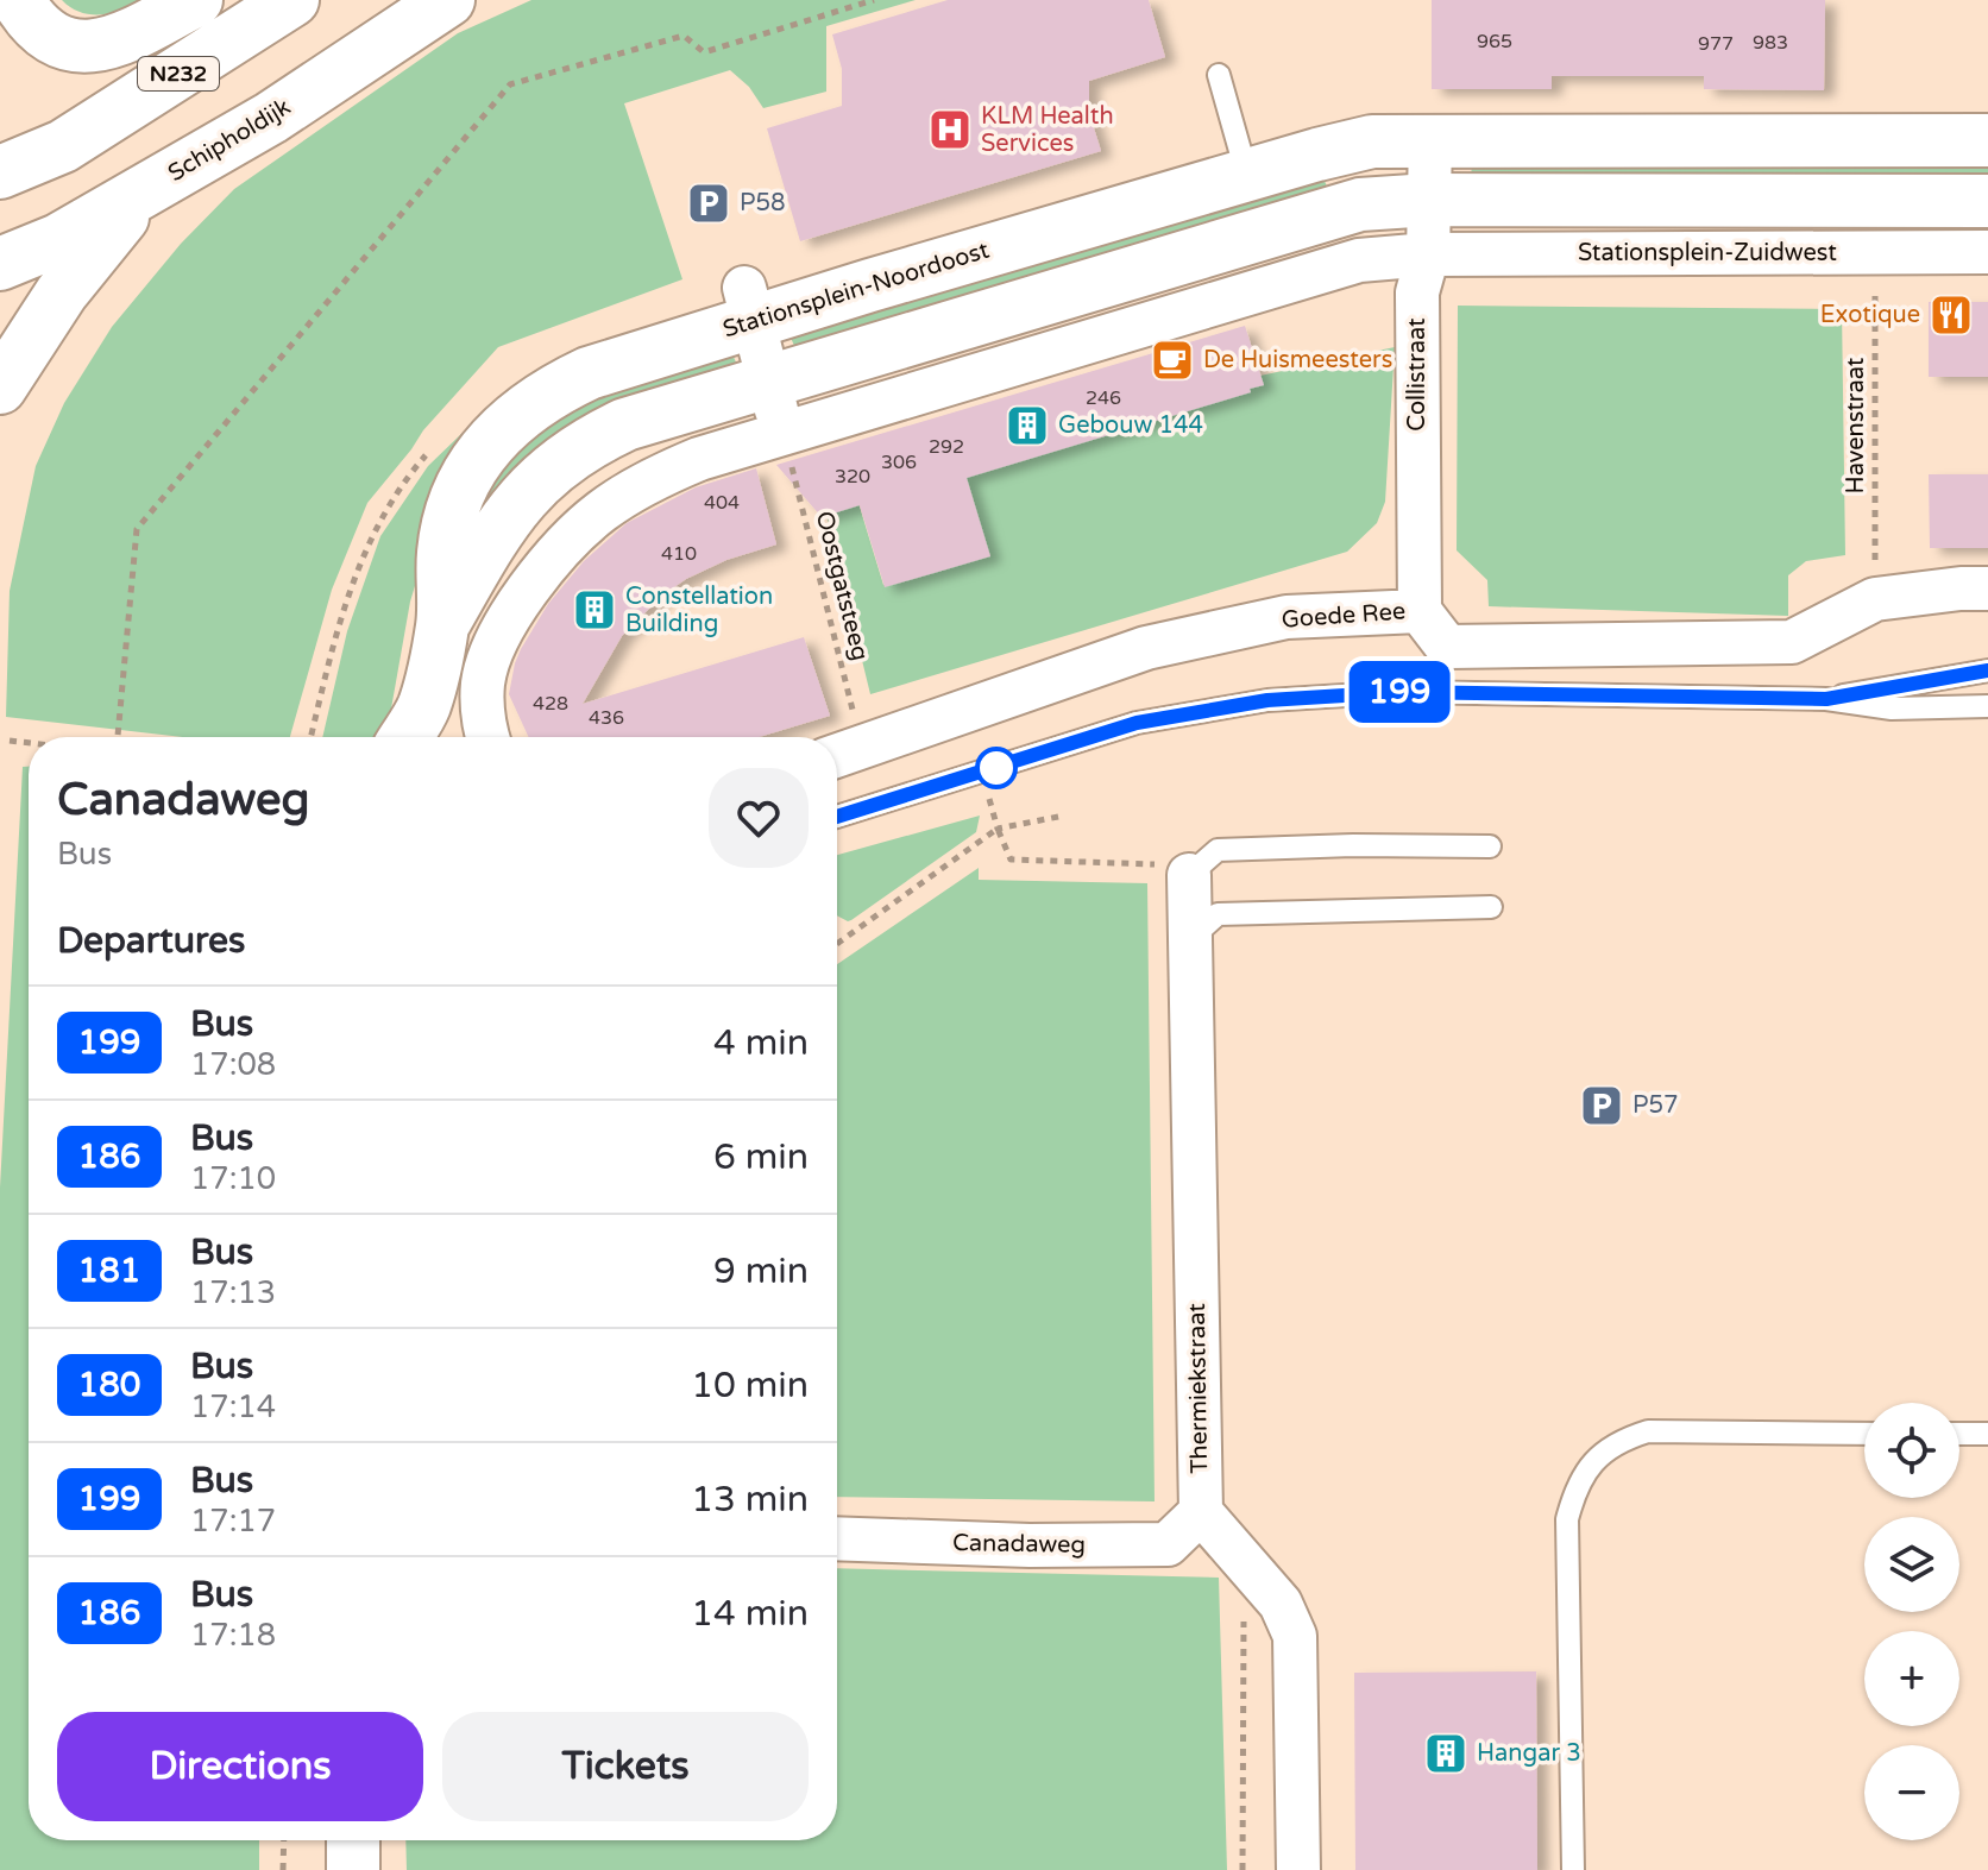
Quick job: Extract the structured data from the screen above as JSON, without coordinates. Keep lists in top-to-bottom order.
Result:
{
  "streets": {
    "street": [
      "N232",
      "Schipholdijk",
      "Stationsplein-Zuidwest",
      "Stationsplein-Noordoost",
      "Collistraat",
      "Goede Ree",
      "Thermiekstraat",
      "Canadaweg"
    ],
    "path": ["Havenstraat", "Oostgatsteeg"]
  },
  "crossings": [
    ["Stationsplein-Zuidwest", "Collistraat"],
    ["Stationsplein-Zuidwest", "Havenstraat"],
    ["Stationsplein-Noordoost", "Collistraat"],
    ["Collistraat", "Goede Ree"],
    ["Havenstraat", "Goede Ree"],
    ["Oostgatsteeg", "Goede Ree"],
    ["Thermiekstraat", "Canadaweg"]
  ],
  "places": {
    "hospital": ["KLM Health Services"],
    "parking": ["P58", "P57"],
    "restaurant": ["Exotique"],
    "cafe": ["De Huismeesters"],
    "building": ["Gebouw 144", "Constellation Building", "Hangar 3"]
  },
  "lines": ["bus line 199"],
  "house_numbers": [
    "965",
    "983",
    "977",
    "246",
    "292",
    "306",
    "320",
    "404",
    "410",
    "428",
    "436"
  ],
  "page": {
    "on_map": "199",
    "heading": [
      ["Canadaweg", "Bus"],
      "Departures"
    ],
    "list": [
      {
        "mark": "199",
        "name": "Bus",
        "note": "17:08",
        "value": "4 min"
      },
      {
        "mark": "186",
        "name": "Bus",
        "note": "17:10",
        "value": "6 min"
      },
      {
        "mark": "181",
        "name": "Bus",
        "note": "17:13",
        "value": "9 min"
      },
      {
        "mark": "180",
        "name": "Bus",
        "note": "17:14",
        "value": "10 min"
      },
      {
        "mark": "199",
        "name": "Bus",
        "note": "17:17",
        "value": "13 min"
      },
      {
        "mark": "186",
        "name": "Bus",
        "note": "17:18",
        "value": "14 min"
      }
    ],
    "map_buttons": ["+", "−"],
    "buttons": ["Directions", "Tickets"]
  }
}
